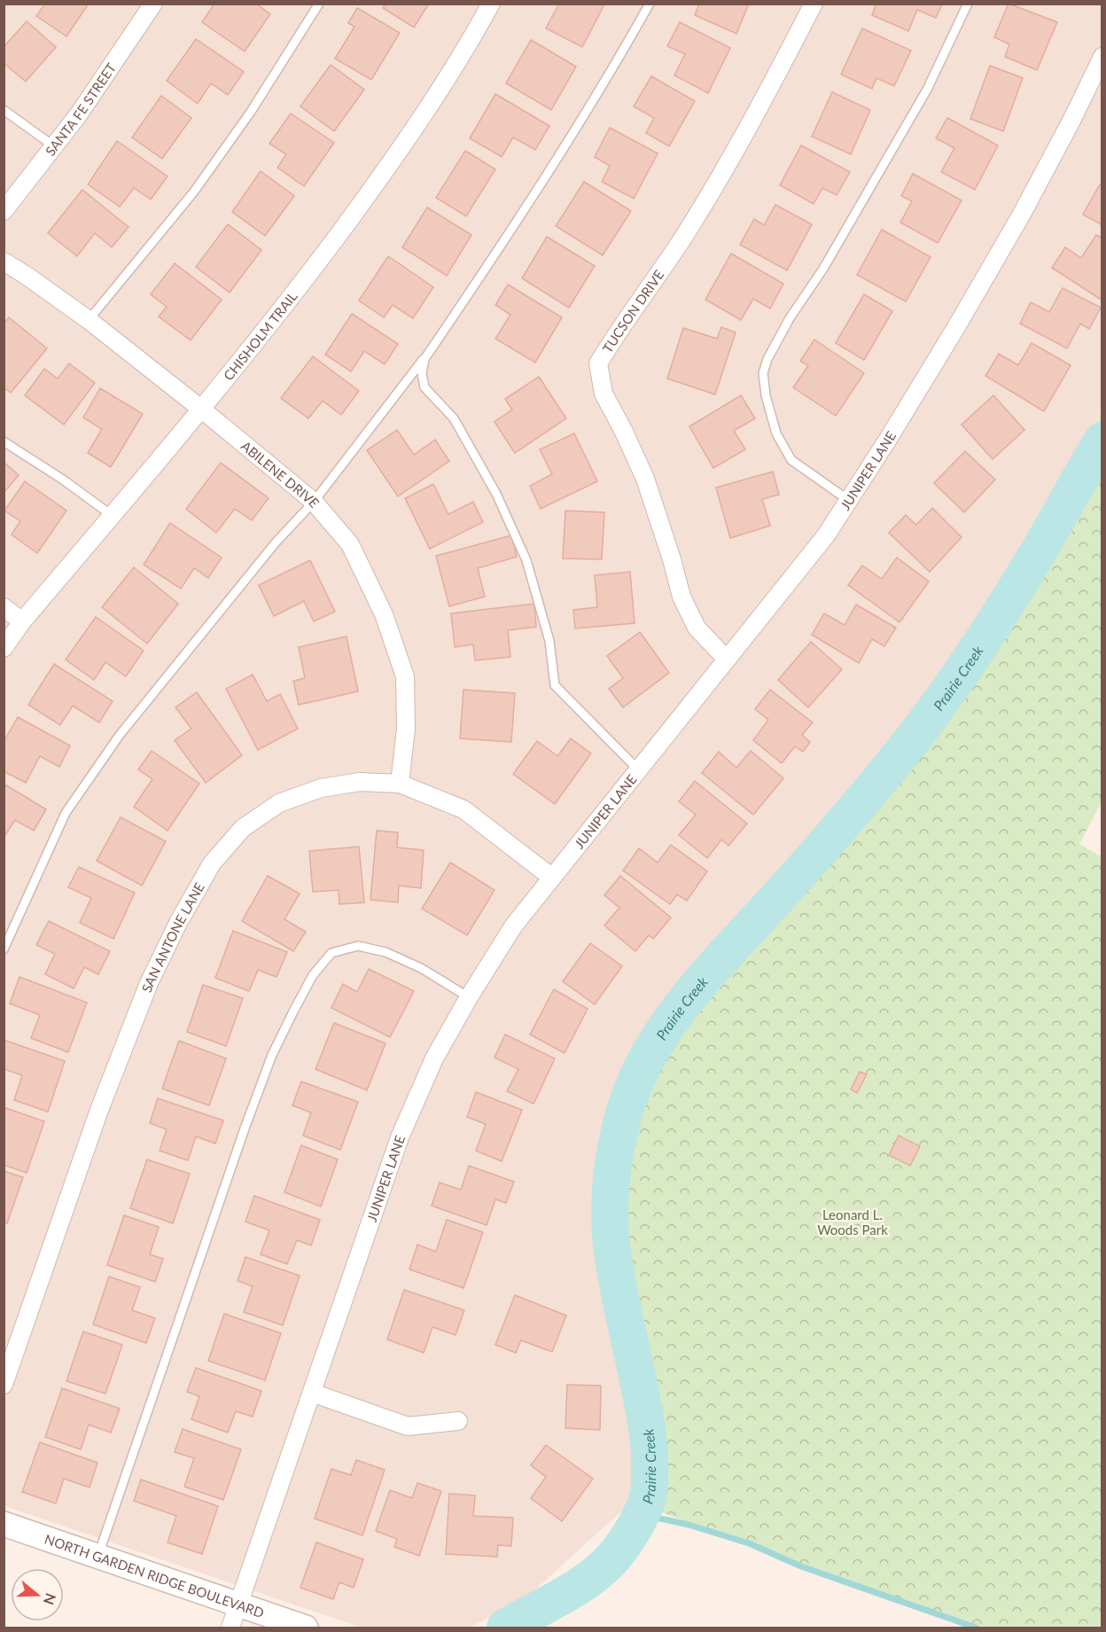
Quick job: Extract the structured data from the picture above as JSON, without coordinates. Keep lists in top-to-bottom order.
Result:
{
  "streets": {
    "main road": ["NORTH GARDEN RIDGE BOULEVARD"],
    "street": [
      "SANTA FE STREET",
      "TUCSON DRIVE",
      "CHISHOLM TRAIL",
      "JUNIPER LANE",
      "ABILENE DRIVE",
      "SAN ANTONE LANE"
    ]
  },
  "crossings": [
    ["TUCSON DRIVE", "JUNIPER LANE"],
    ["CHISHOLM TRAIL", "ABILENE DRIVE"],
    ["JUNIPER LANE", "SAN ANTONE LANE"],
    ["JUNIPER LANE", "NORTH GARDEN RIDGE BOULEVARD"],
    ["ABILENE DRIVE", "SAN ANTONE LANE"]
  ],
  "water": ["Prairie Creek"],
  "parks": ["Leonard L. Woods Park"],
  "north": "right"
}
